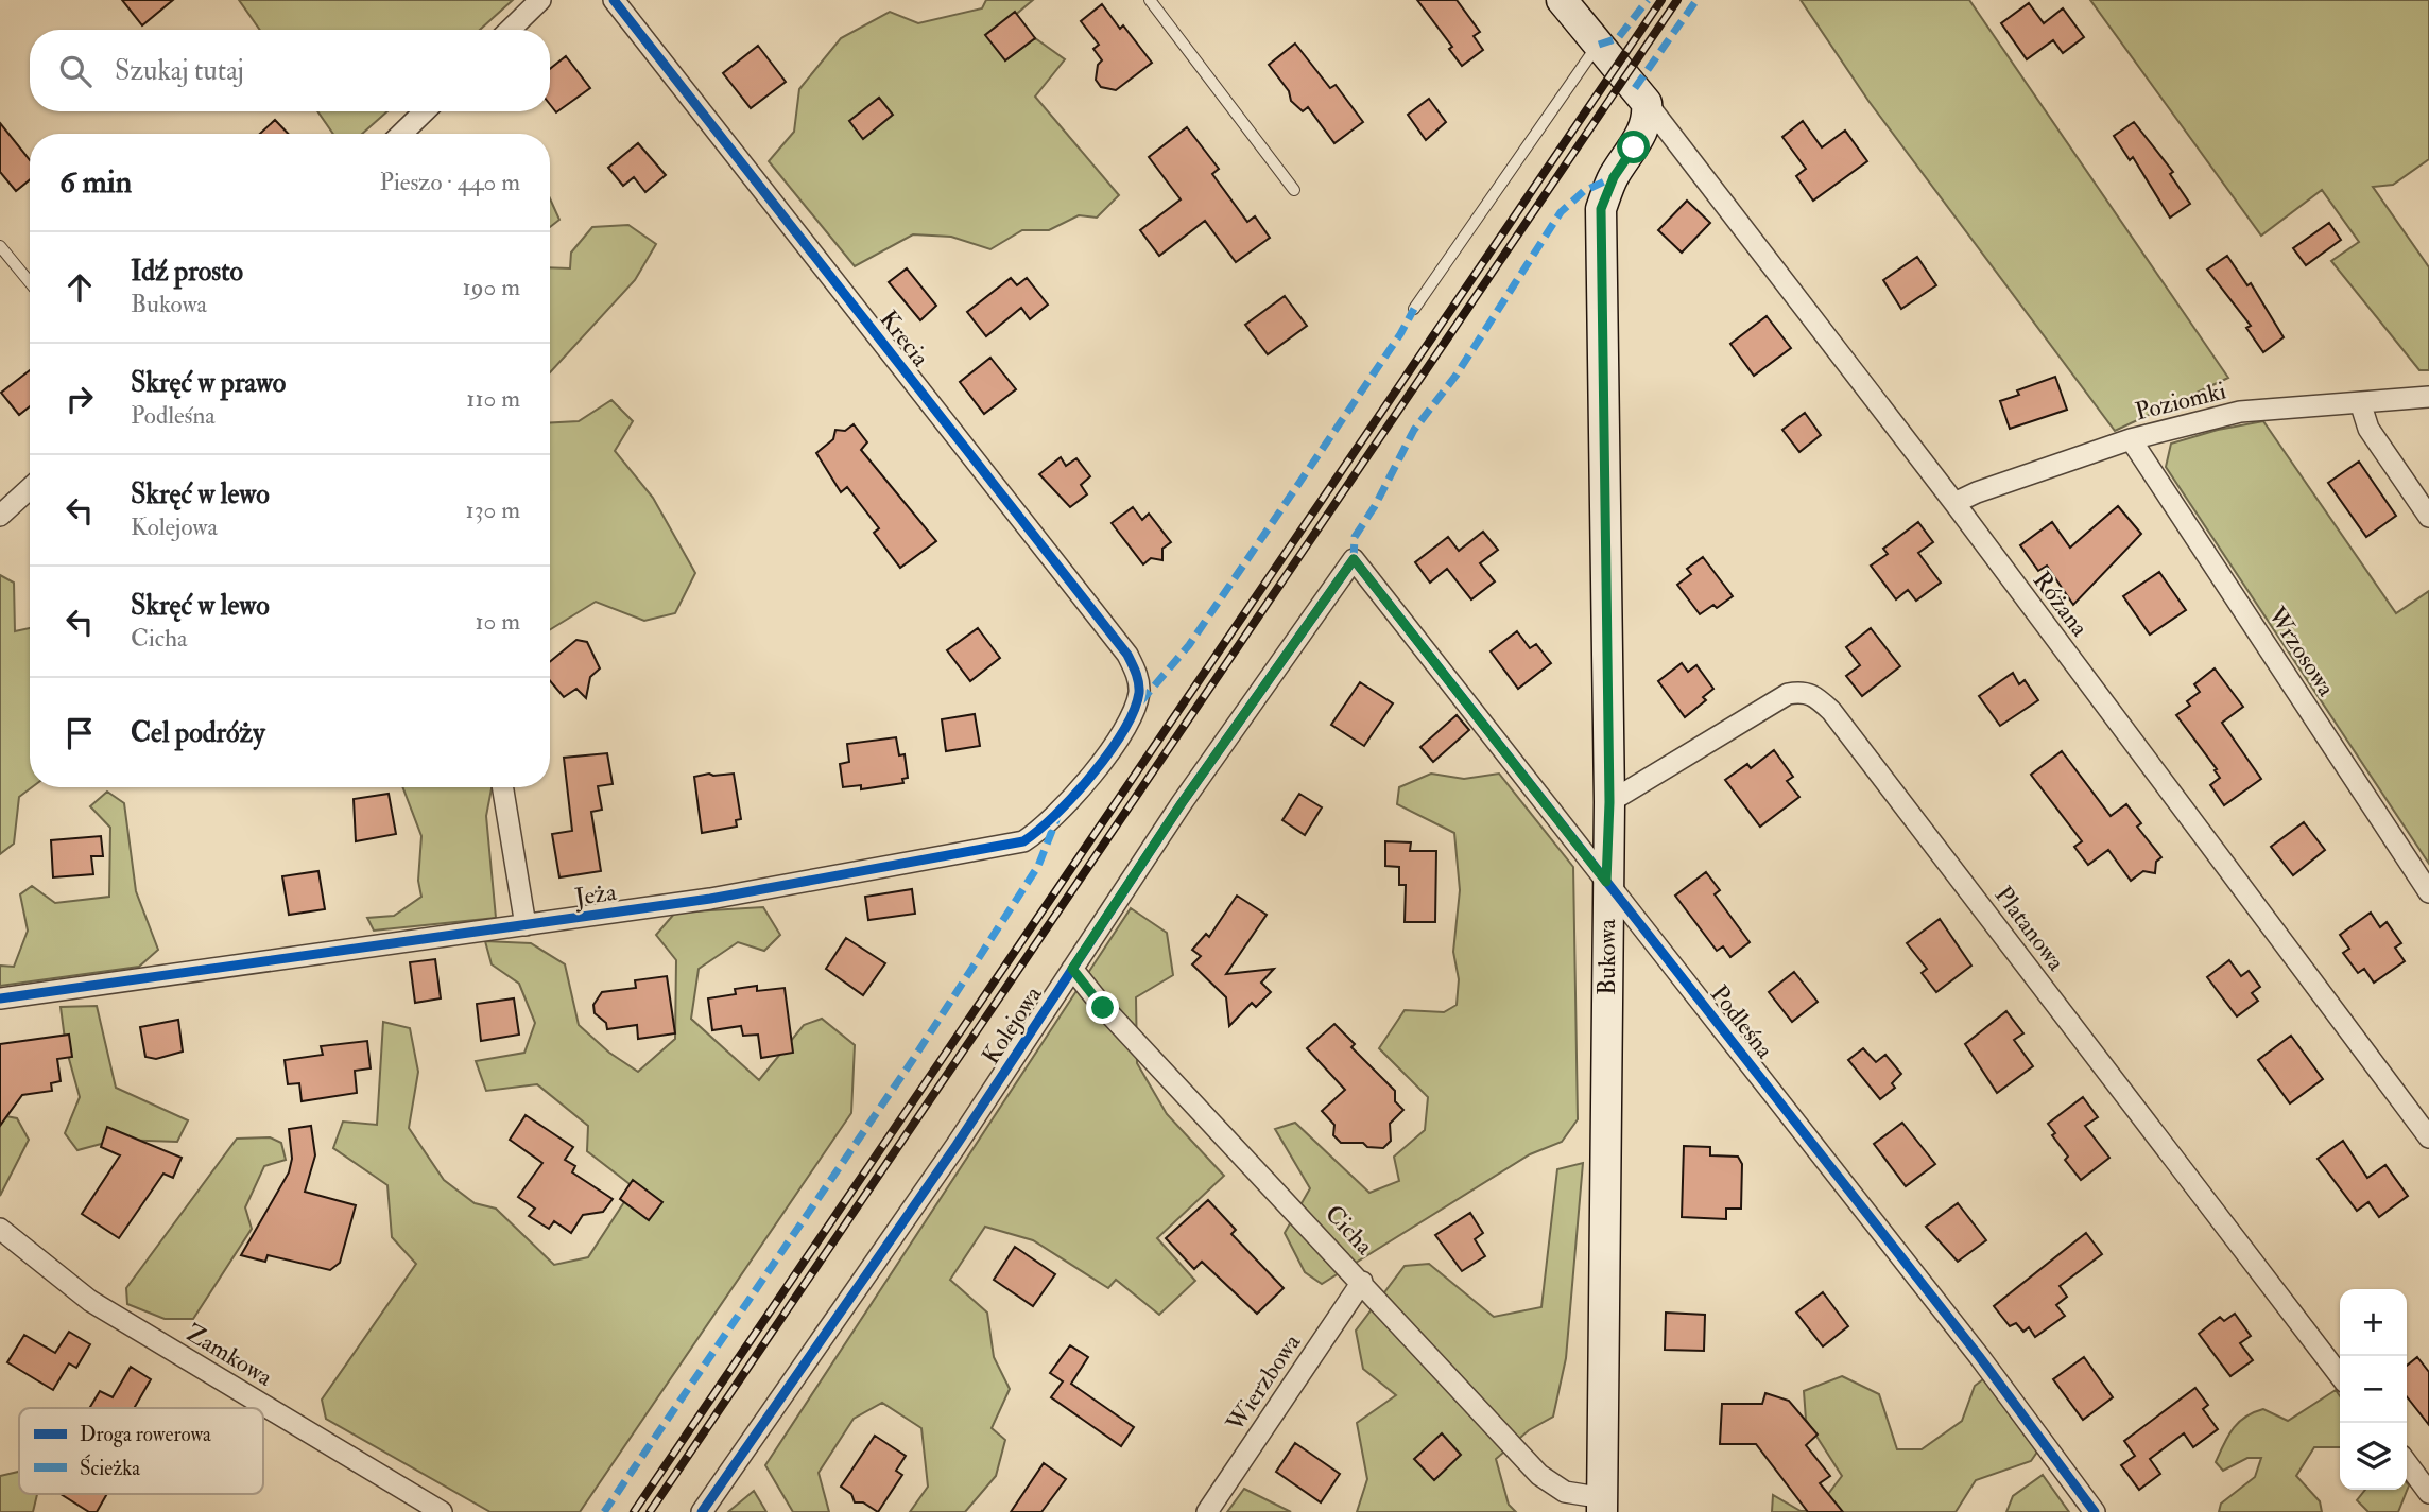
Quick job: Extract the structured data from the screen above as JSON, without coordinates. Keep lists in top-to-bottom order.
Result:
{
  "streets": {
    "street": [
      "Krecia",
      "Poziomki",
      "Różana",
      "Wrzosowa",
      "Jeża",
      "Platanowa",
      "Bukowa",
      "Podleśna",
      "Kolejowa",
      "Cicha",
      "Zamkowa",
      "Wierzbowa"
    ]
  },
  "crossings": [
    ["Krecia", "Jeża"],
    ["Poziomki", "Różana"],
    ["Poziomki", "Wrzosowa"],
    ["Różana", "Bukowa"],
    ["Platanowa", "Bukowa"],
    ["Bukowa", "Podleśna"],
    ["Bukowa", "Cicha"],
    ["Podleśna", "Kolejowa"],
    ["Kolejowa", "Cicha"],
    ["Cicha", "Wierzbowa"]
  ],
  "legend": ["Droga rowerowa", "Ścieżka"],
  "page": {
    "search": "Szukaj tutaj",
    "heading": ["6 min", "Pieszo · 440 m"],
    "list": [
      ["Idź prosto", "Bukowa", "190 m"],
      ["Skręć w prawo", "Podleśna", "110 m"],
      ["Skręć w lewo", "Kolejowa", "130 m"],
      ["Skręć w lewo", "Cicha", "10 m"],
      "Cel podróży"
    ],
    "map_buttons": ["+", "−"]
  }
}
